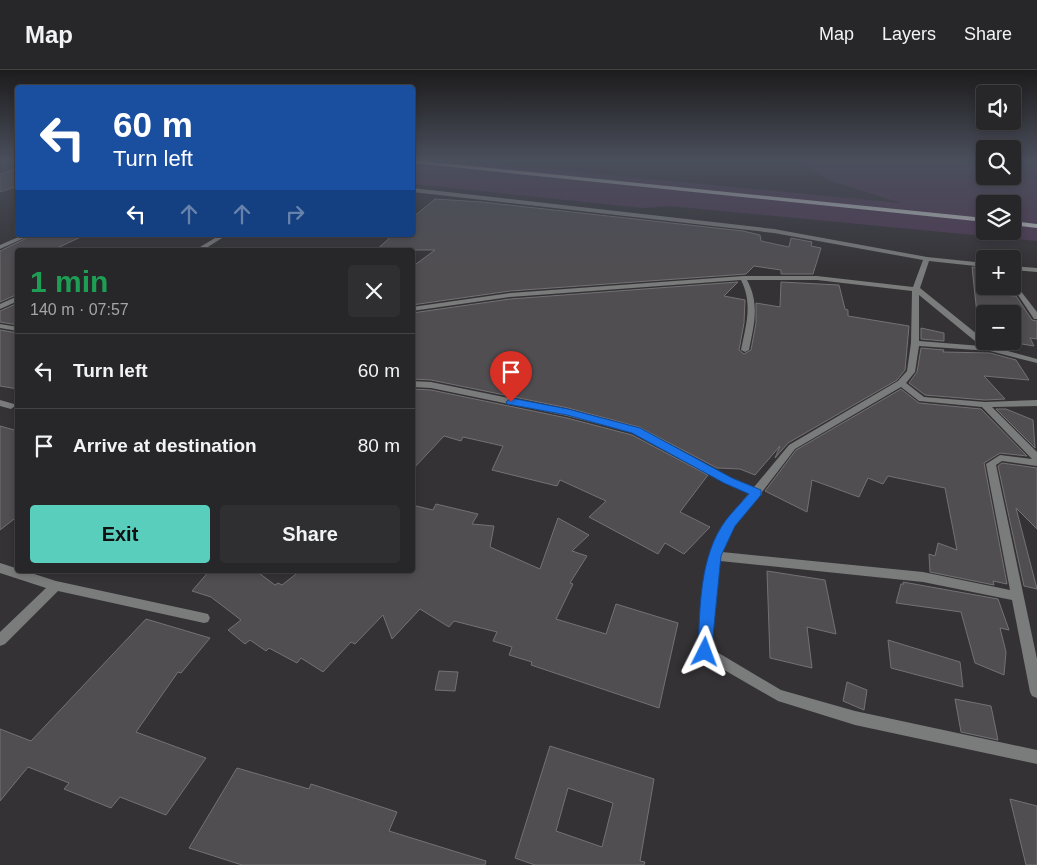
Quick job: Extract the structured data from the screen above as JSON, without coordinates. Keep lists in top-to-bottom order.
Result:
{
  "page": {
    "header": "Map",
    "nav": ["Map", "Layers", "Share"],
    "map_buttons": ["+", "−"],
    "turn": ["60 m", "Turn left"],
    "heading": ["1 min", "140 m · 07:57"],
    "list": [
      {
        "name": "Turn left",
        "value": "60 m"
      },
      {
        "name": "Arrive at destination",
        "value": "80 m"
      }
    ],
    "buttons": ["Exit", "Share"]
  }
}
